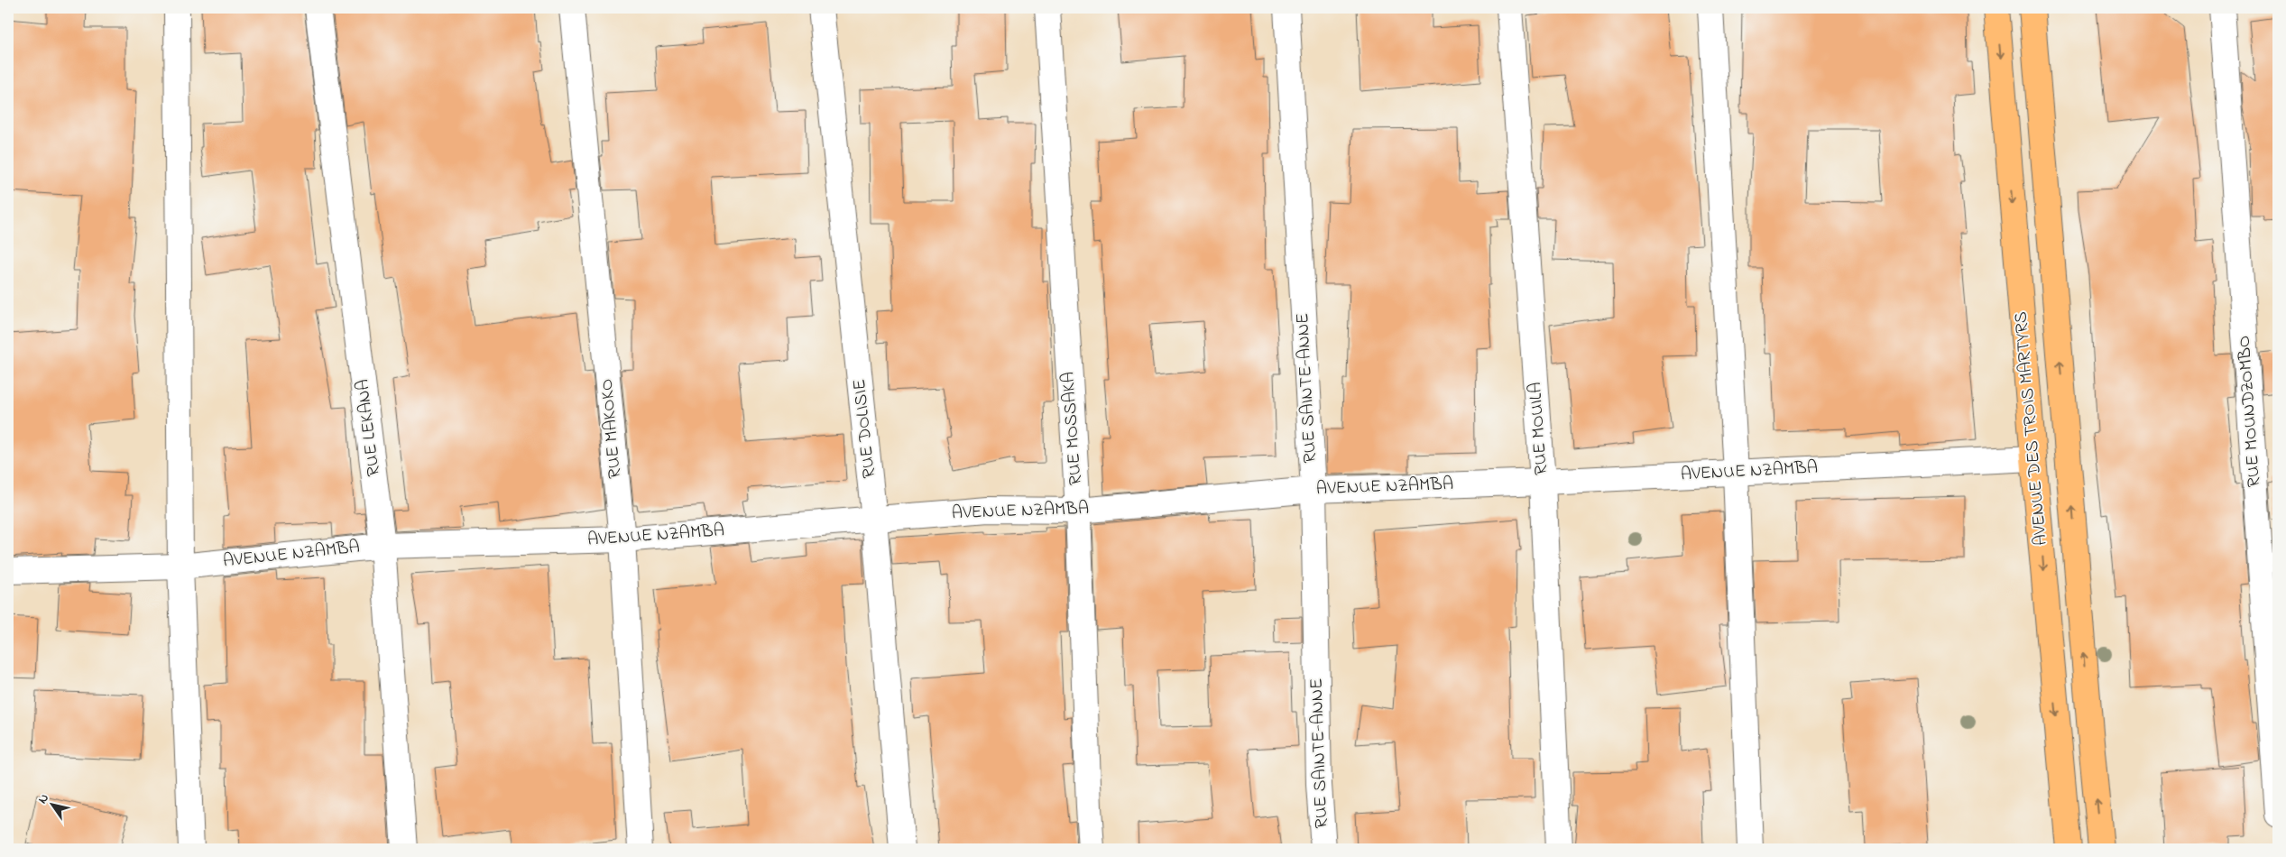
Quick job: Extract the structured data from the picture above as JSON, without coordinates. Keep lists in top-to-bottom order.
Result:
{
  "streets": {
    "main road": ["AVENUE DES TROIS MARTYRS"],
    "street": [
      "RUE SAINTE-ANNE",
      "RUE MOUNDZOMBO",
      "RUE LEKANA",
      "RUE MAKOKO",
      "RUE DOLISIE",
      "RUE MOSSAKA",
      "RUE MOUILA",
      "AVENUE NZAMBA"
    ]
  },
  "crossings": [
    ["RUE SAINTE-ANNE", "AVENUE NZAMBA"],
    ["RUE LEKANA", "AVENUE NZAMBA"],
    ["RUE MAKOKO", "AVENUE NZAMBA"],
    ["RUE DOLISIE", "AVENUE NZAMBA"],
    ["RUE MOSSAKA", "AVENUE NZAMBA"],
    ["RUE MOUILA", "AVENUE NZAMBA"],
    ["AVENUE DES TROIS MARTYRS", "AVENUE NZAMBA"]
  ],
  "north": "top left"
}
